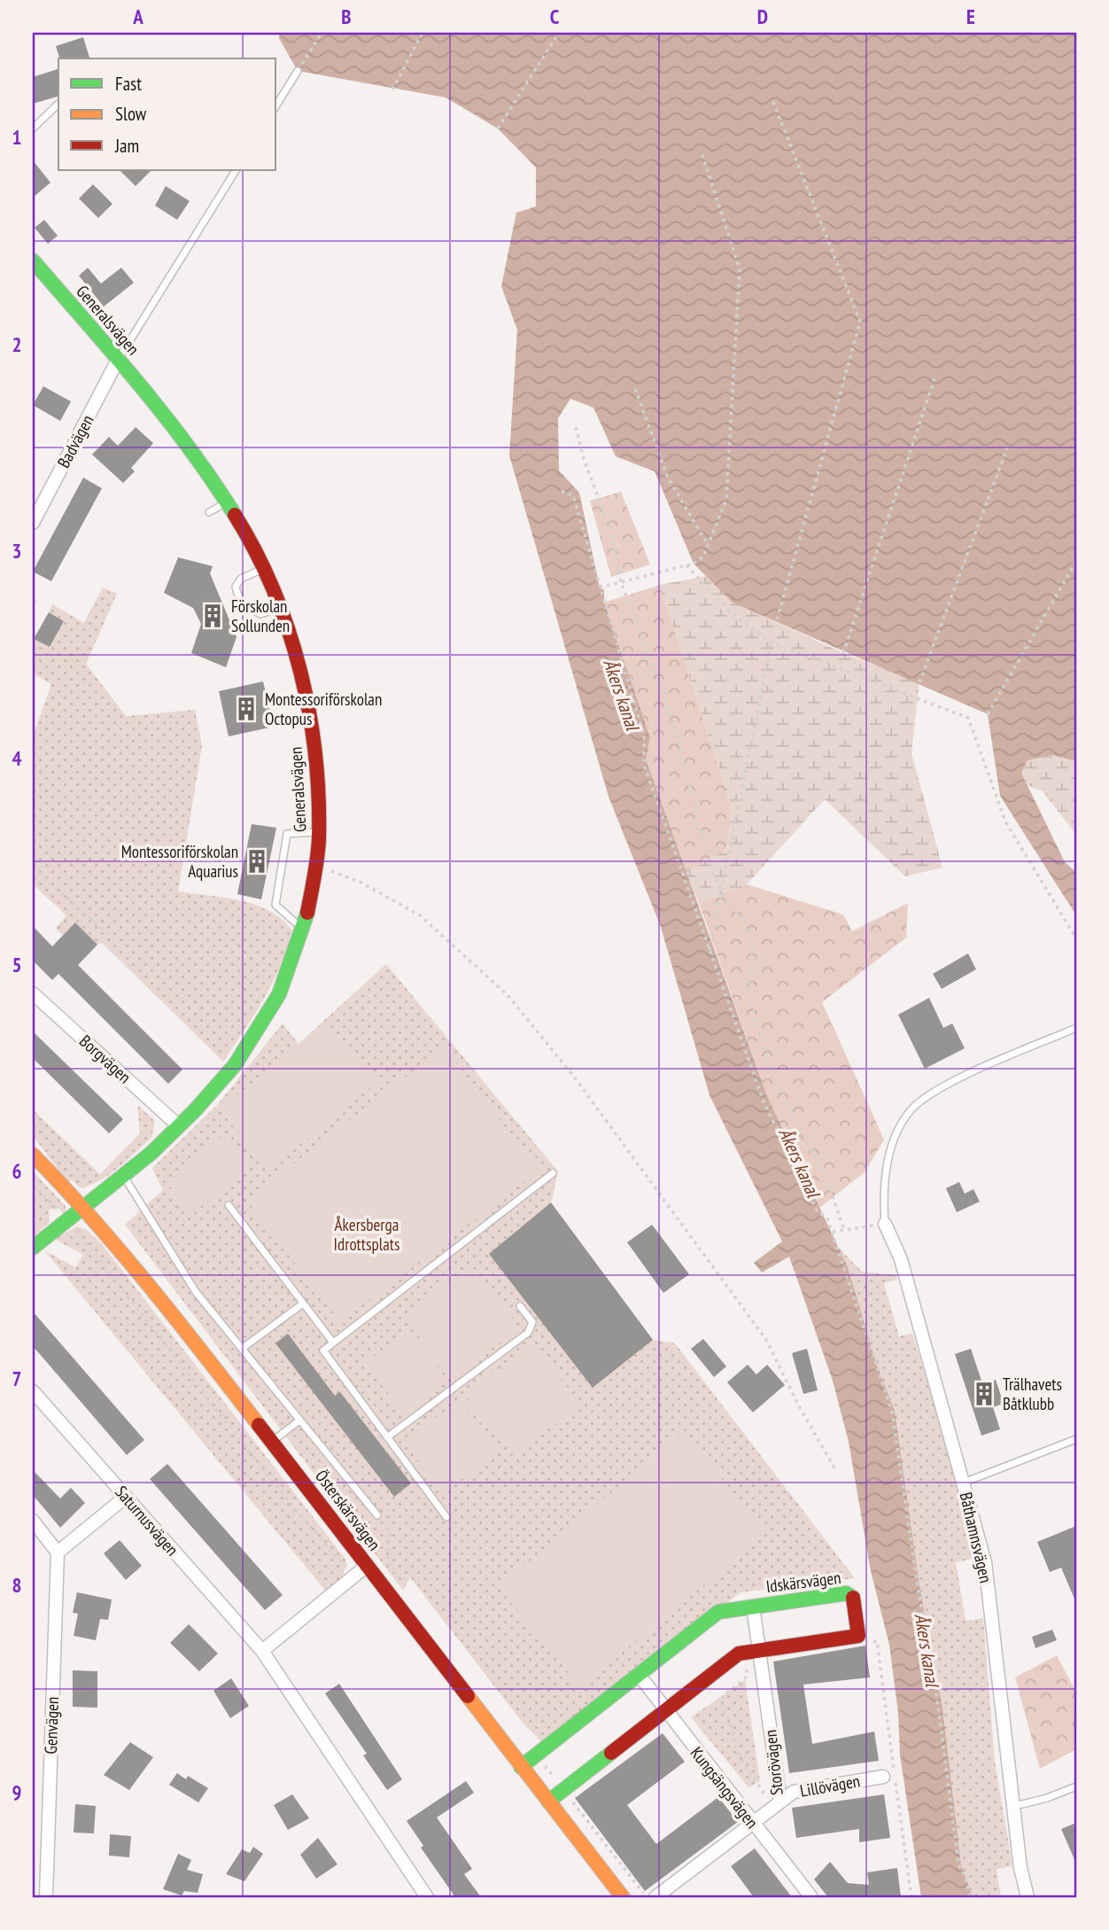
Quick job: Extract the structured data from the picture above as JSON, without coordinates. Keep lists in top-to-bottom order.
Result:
{
  "streets": {
    "street": [
      "Generalsvägen",
      "Badvägen",
      "Borgvägen",
      "Österskärsvägen",
      "Saturnusvägen",
      "Båthamnsvägen",
      "Idskärsvägen",
      "Genvägen",
      "Storövägen",
      "Lillövägen",
      "Kungsängsvägen"
    ]
  },
  "crossings": [
    ["Generalsvägen", "Badvägen"],
    ["Generalsvägen", "Borgvägen"],
    ["Generalsvägen", "Österskärsvägen"],
    ["Österskärsvägen", "Idskärsvägen"],
    ["Idskärsvägen", "Storövägen"],
    ["Idskärsvägen", "Kungsängsvägen"],
    ["Storövägen", "Lillövägen"],
    ["Storövägen", "Kungsängsvägen"]
  ],
  "water": ["Åkers kanal"],
  "parks": ["Åkersberga Idrottsplats"],
  "places": {
    "building": [
      "Förskolan Sollunden",
      "Montessoriförskolan Octopus",
      "Montessoriförskolan Aquarius",
      "Trälhavets Båtklubb"
    ]
  },
  "legend": ["Fast", "Slow", "Jam"],
  "grid": {
    "columns": [
      "A",
      "B",
      "C",
      "D",
      "E"
    ],
    "rows": [
      "1",
      "2",
      "3",
      "4",
      "5",
      "6",
      "7",
      "8",
      "9"
    ]
  }
}
